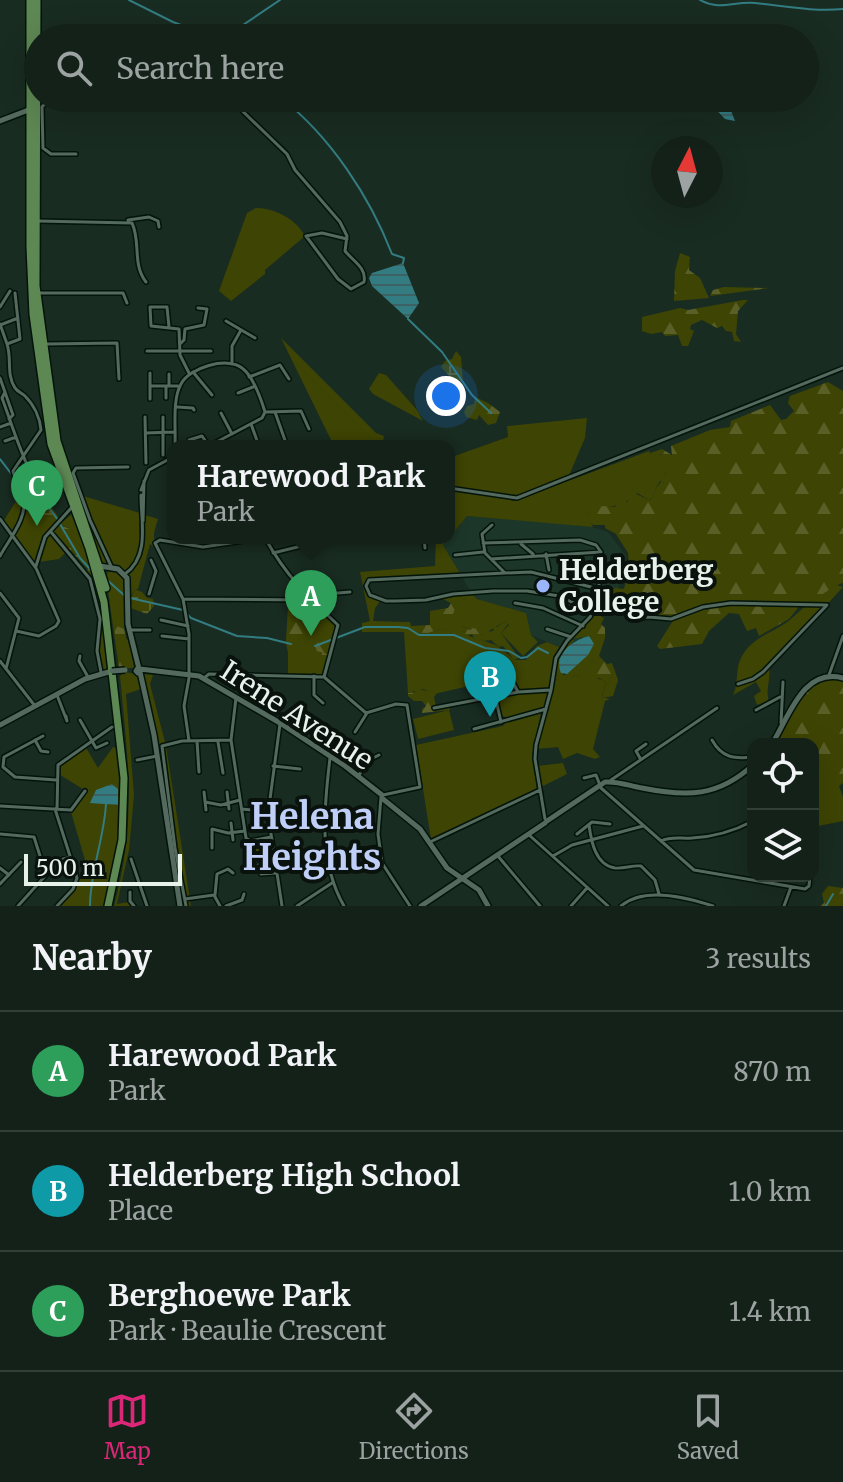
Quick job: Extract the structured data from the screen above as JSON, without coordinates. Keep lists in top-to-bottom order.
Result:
{
  "streets": {
    "street": ["Irene Avenue"]
  },
  "districts": ["Helena Heights"],
  "places": ["Helderberg College"],
  "scale_bar": "500 m",
  "north": "top",
  "page": {
    "search": "Search here",
    "popup": ["Harewood Park", "Park"],
    "pins": ["C", "A", "B"],
    "scale": "500 m",
    "heading": ["Nearby", "3 results"],
    "list": [
      {
        "mark": "A",
        "name": "Harewood Park",
        "note": "Park",
        "value": "870 m"
      },
      {
        "mark": "B",
        "name": "Helderberg High School",
        "note": "Place",
        "value": "1.0 km"
      },
      {
        "mark": "C",
        "name": "Berghoewe Park",
        "note": "Park · Beaulie Crescent",
        "value": "1.4 km"
      }
    ],
    "nav": ["Map", "Directions", "Saved"]
  }
}
